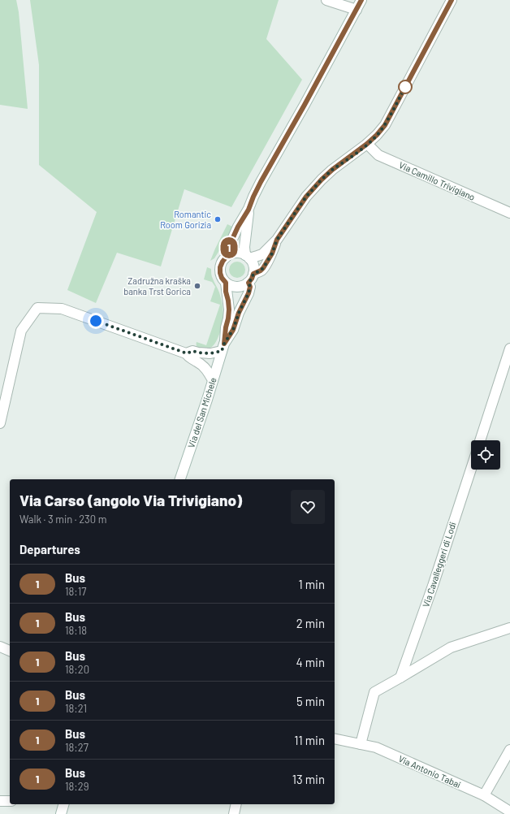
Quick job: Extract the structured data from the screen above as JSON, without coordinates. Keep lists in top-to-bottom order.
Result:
{
  "streets": {
    "street": [
      "Via Camillo Trivigiano",
      "Via del San Michele",
      "Via Cavalleggeri di Lodi",
      "Via Antonio Tabai"
    ]
  },
  "places": ["Romantic Room Gorizia", "Zadružna kraška banka Trst Gorica"],
  "lines": ["bus line 1"],
  "page": {
    "on_map": "1",
    "heading": [
      ["Via Carso (angolo Via Trivigiano)", "Walk · 3 min · 230 m"],
      "Departures"
    ],
    "list": [
      {
        "mark": "1",
        "name": "Bus",
        "note": "18:17",
        "value": "1 min"
      },
      {
        "mark": "1",
        "name": "Bus",
        "note": "18:18",
        "value": "2 min"
      },
      {
        "mark": "1",
        "name": "Bus",
        "note": "18:20",
        "value": "4 min"
      },
      {
        "mark": "1",
        "name": "Bus",
        "note": "18:21",
        "value": "5 min"
      },
      {
        "mark": "1",
        "name": "Bus",
        "note": "18:27",
        "value": "11 min"
      },
      {
        "mark": "1",
        "name": "Bus",
        "note": "18:29",
        "value": "13 min"
      }
    ]
  }
}
